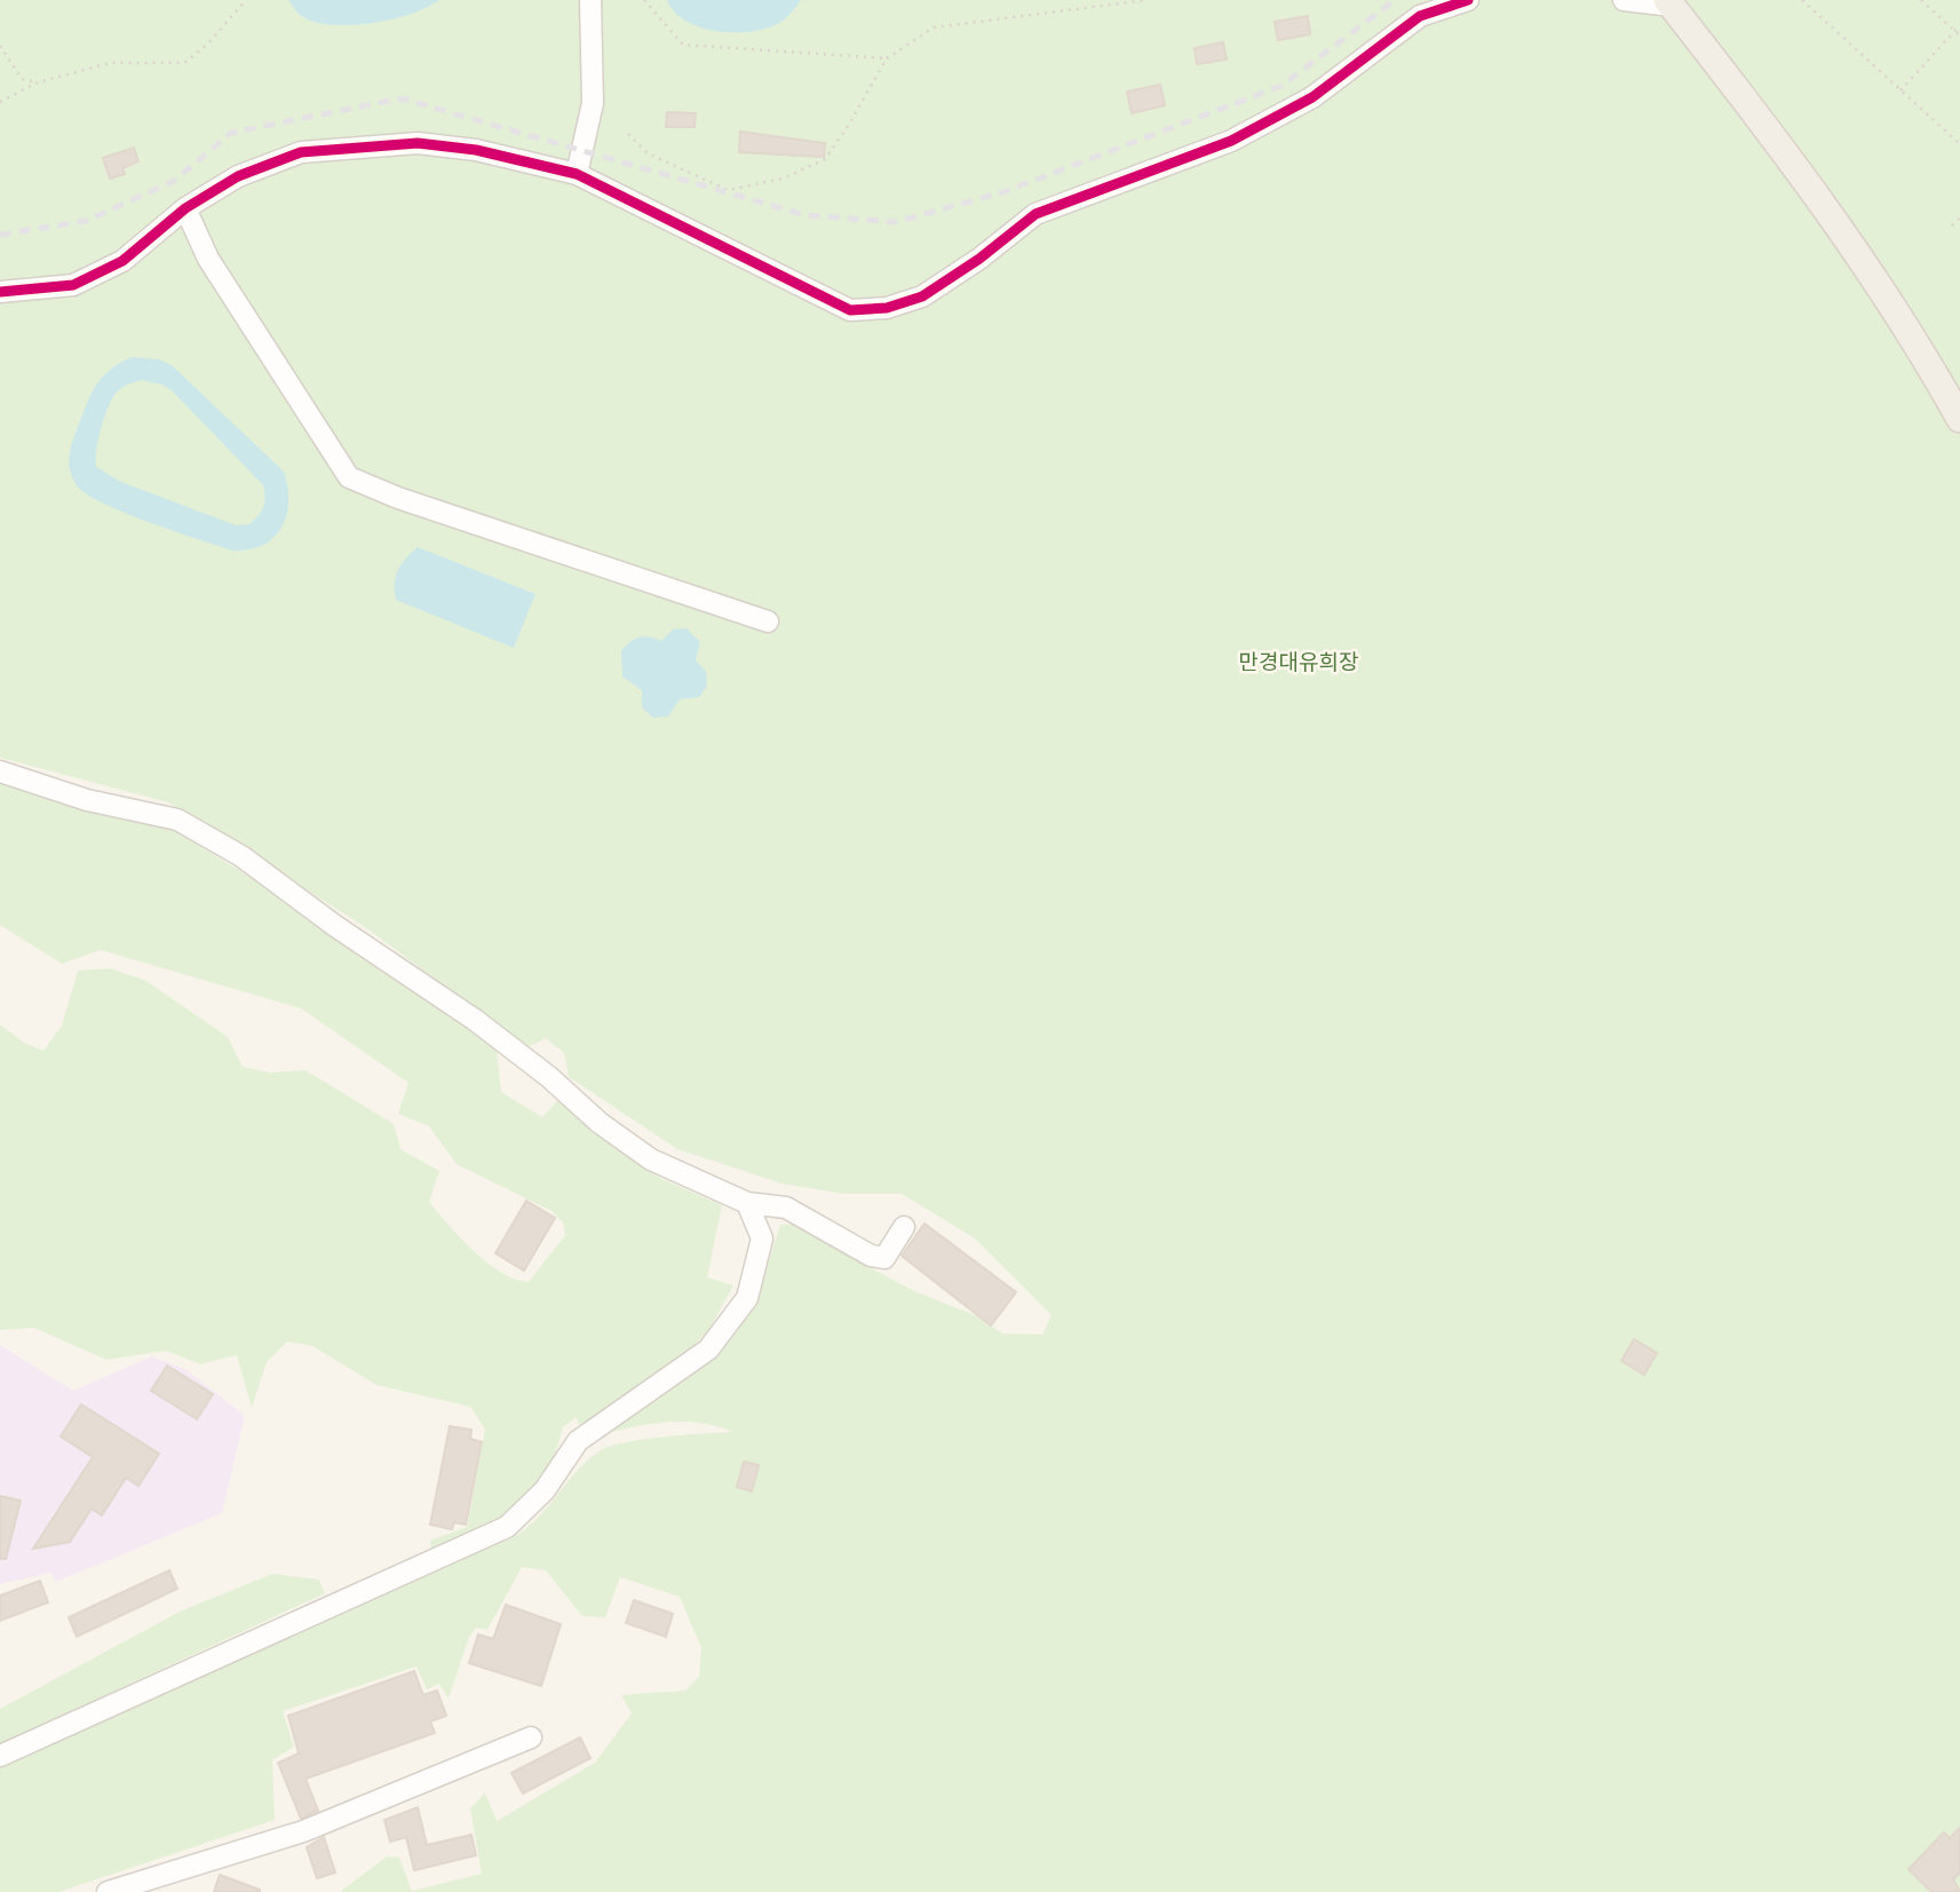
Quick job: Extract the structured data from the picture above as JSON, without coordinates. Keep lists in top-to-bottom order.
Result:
{
  "parks": ["만경대유희장"]
}
